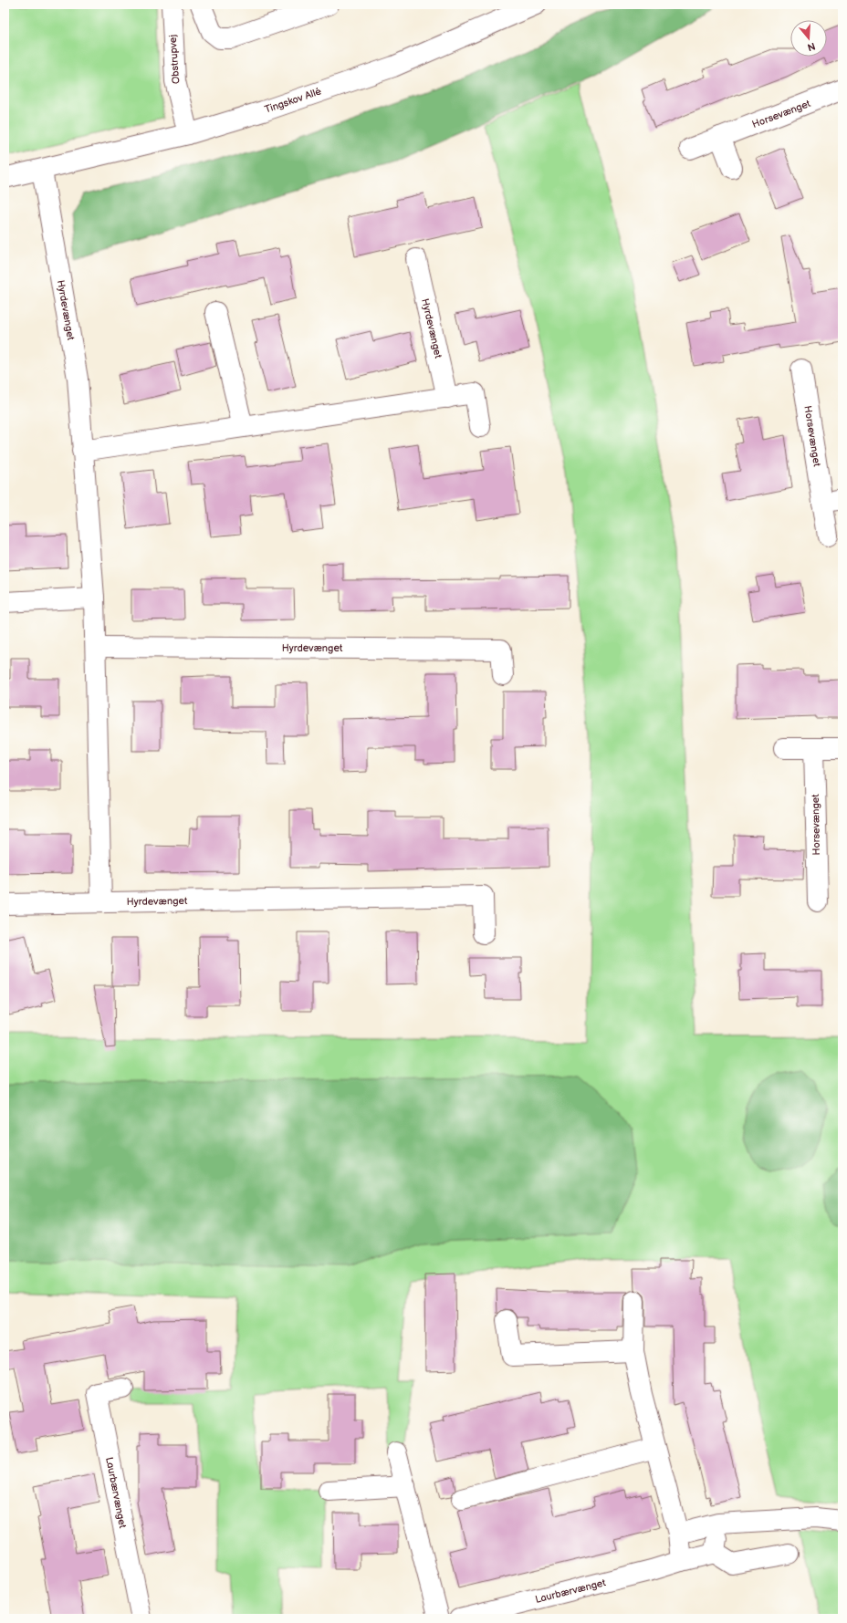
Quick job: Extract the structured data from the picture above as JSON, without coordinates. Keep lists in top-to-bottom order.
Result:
{
  "streets": {
    "street": [
      "Obstrupvej",
      "Tingskov Allé",
      "Horsevænget",
      "Hyrdevænget",
      "Laurbærvænget"
    ]
  },
  "crossings": [
    ["Obstrupvej", "Tingskov Allé"],
    ["Tingskov Allé", "Hyrdevænget"]
  ],
  "north": "bottom"
}
